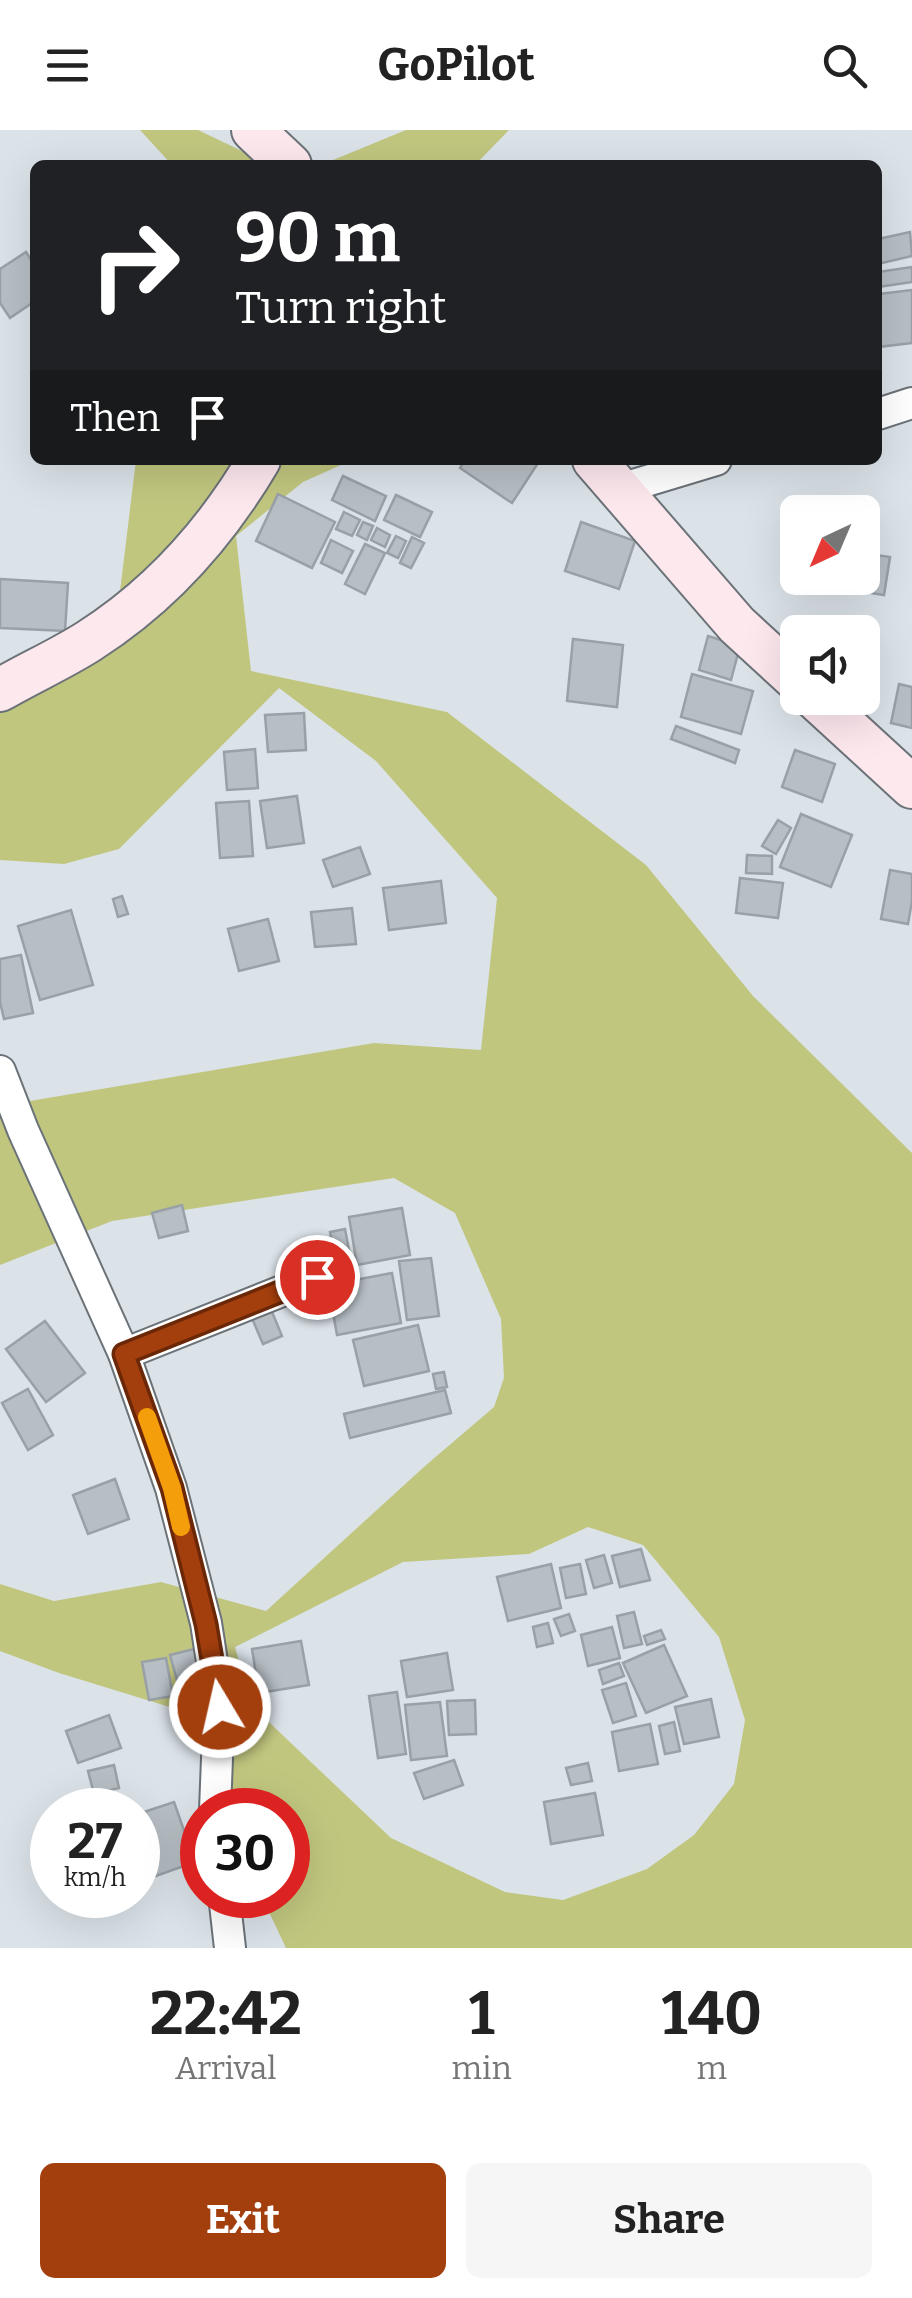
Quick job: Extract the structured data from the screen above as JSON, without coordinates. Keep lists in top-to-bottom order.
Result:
{
  "north": "bottom left",
  "page": {
    "header": "GoPilot",
    "turn": ["90 m", "Turn right"],
    "then": "Then",
    "speed": "27 km/h",
    "limit": "30",
    "eta": [
      "22:42",
      "Arrival",
      "1",
      "min",
      "140",
      "m"
    ],
    "buttons": ["Exit", "Share"]
  }
}
